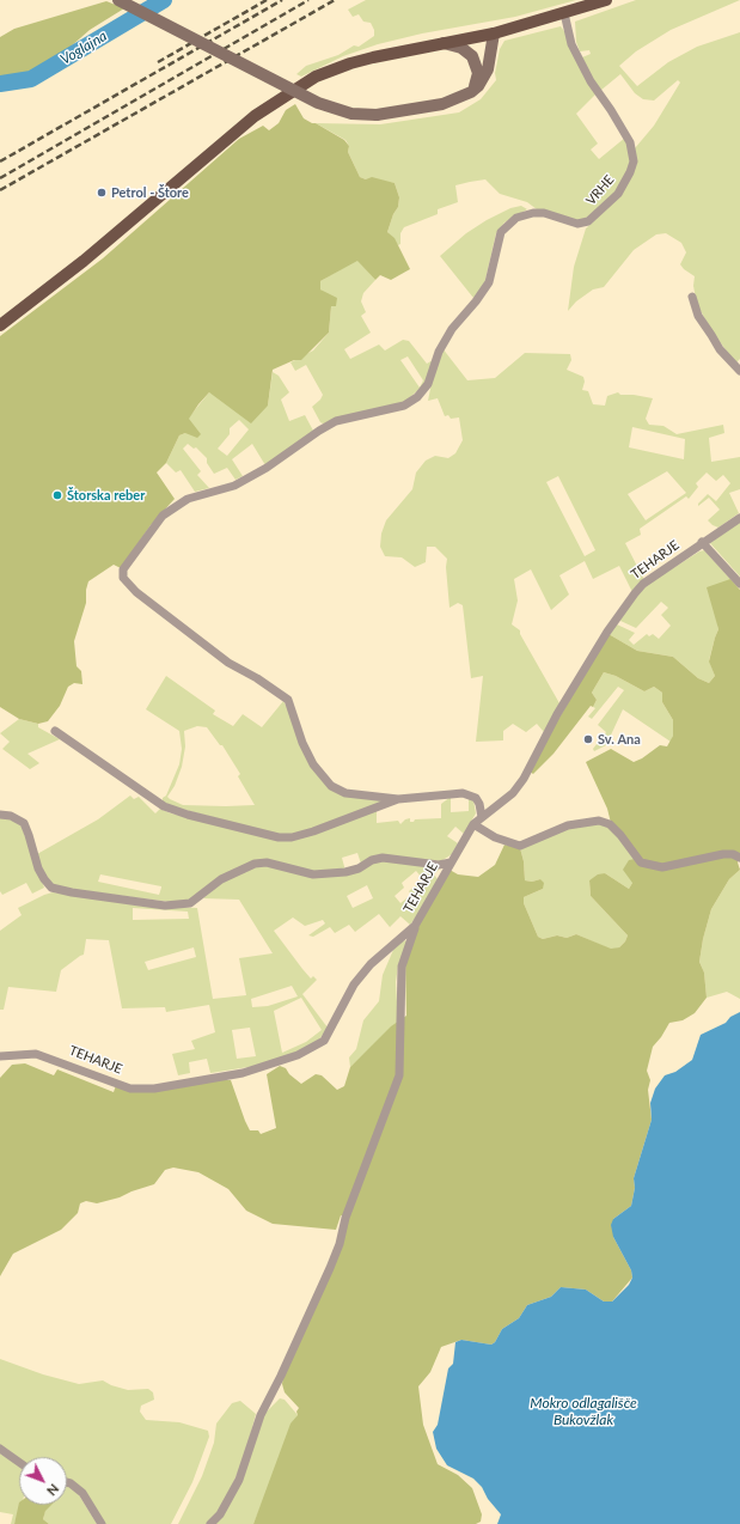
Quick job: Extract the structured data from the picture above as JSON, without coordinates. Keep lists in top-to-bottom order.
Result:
{
  "streets": {
    "street": ["VRHE", "TEHARJE"]
  },
  "water": ["Voglajna", "Mokro odlagališče Bukovžlak"],
  "places": ["Petrol - Štore", "Štorska reber", "Sv. Ana"],
  "north": "bottom right"
}
